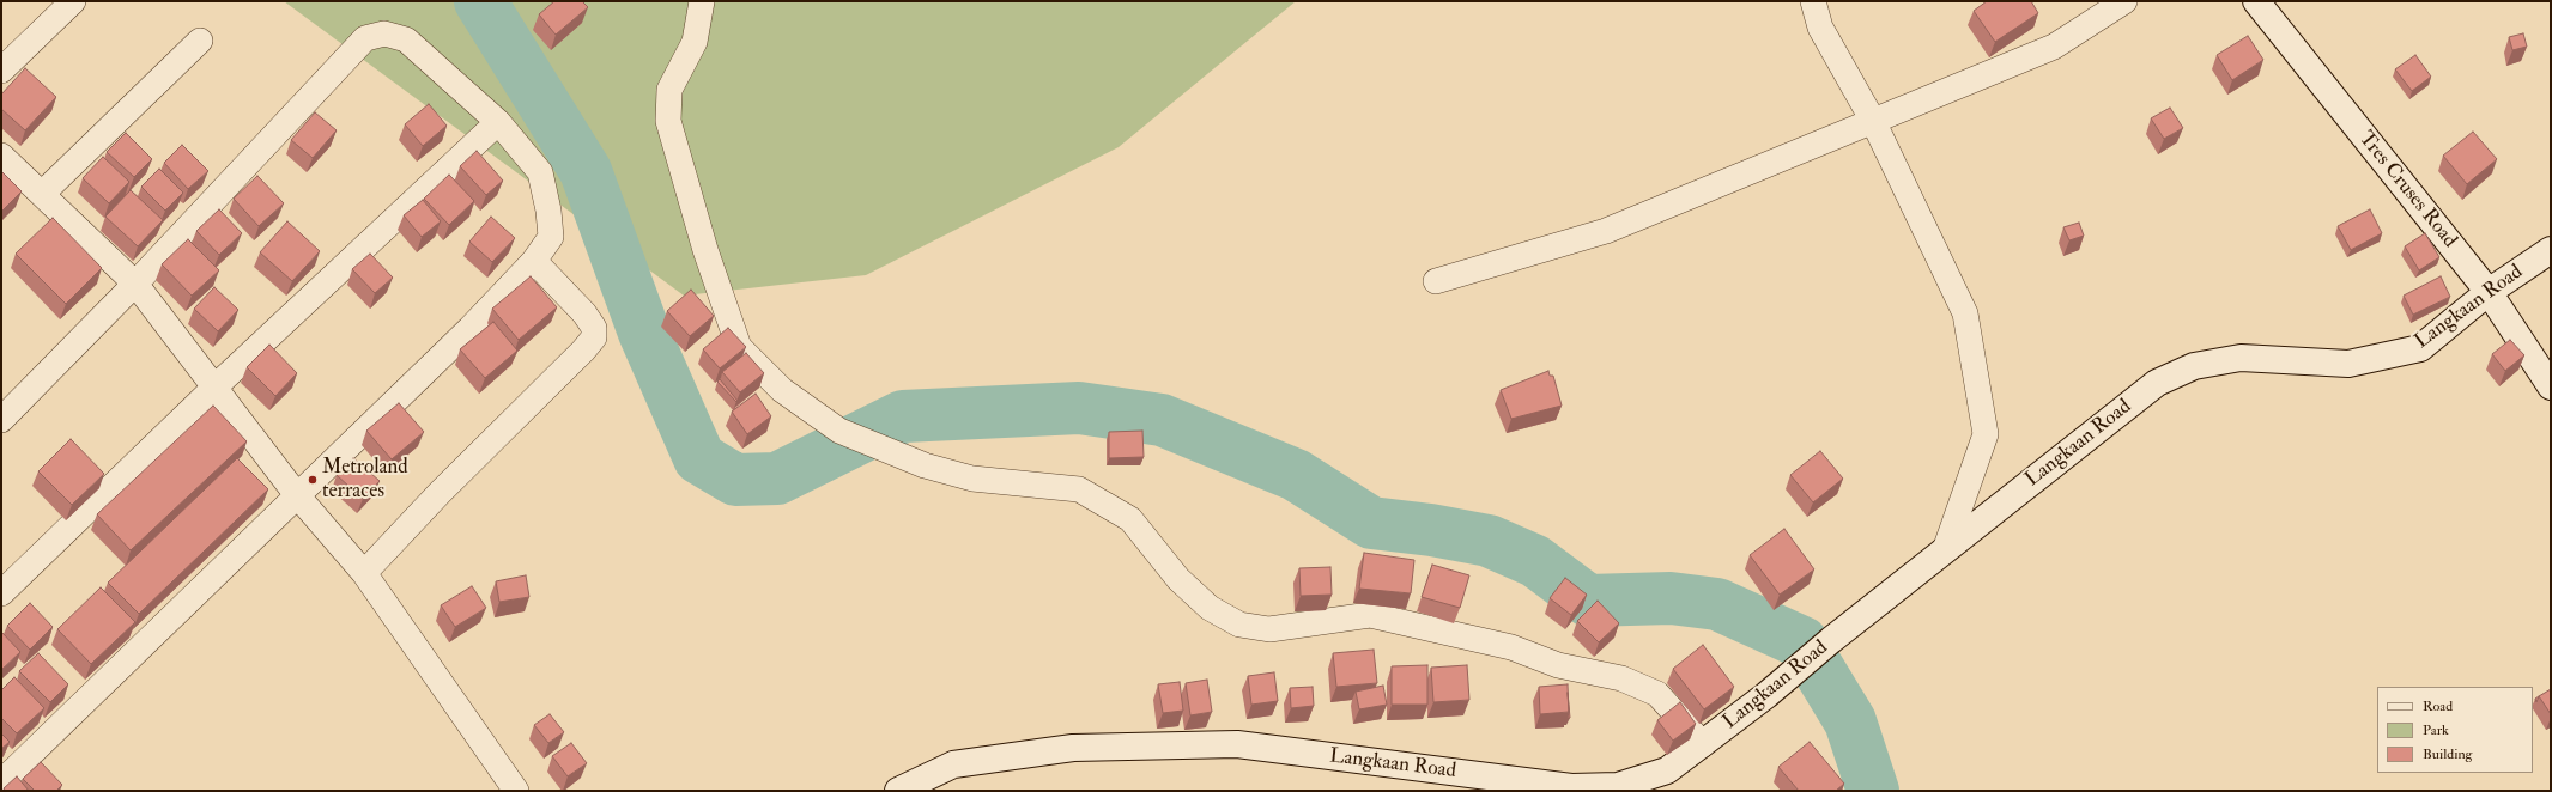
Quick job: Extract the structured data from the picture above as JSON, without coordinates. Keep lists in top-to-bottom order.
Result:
{
  "streets": {
    "street": ["Tres Cruses Road", "Langkaan Road"]
  },
  "crossings": [
    ["Tres Cruses Road", "Langkaan Road"]
  ],
  "places": ["Metroland terraces"],
  "legend": ["Road", "Park", "Building"]
}
